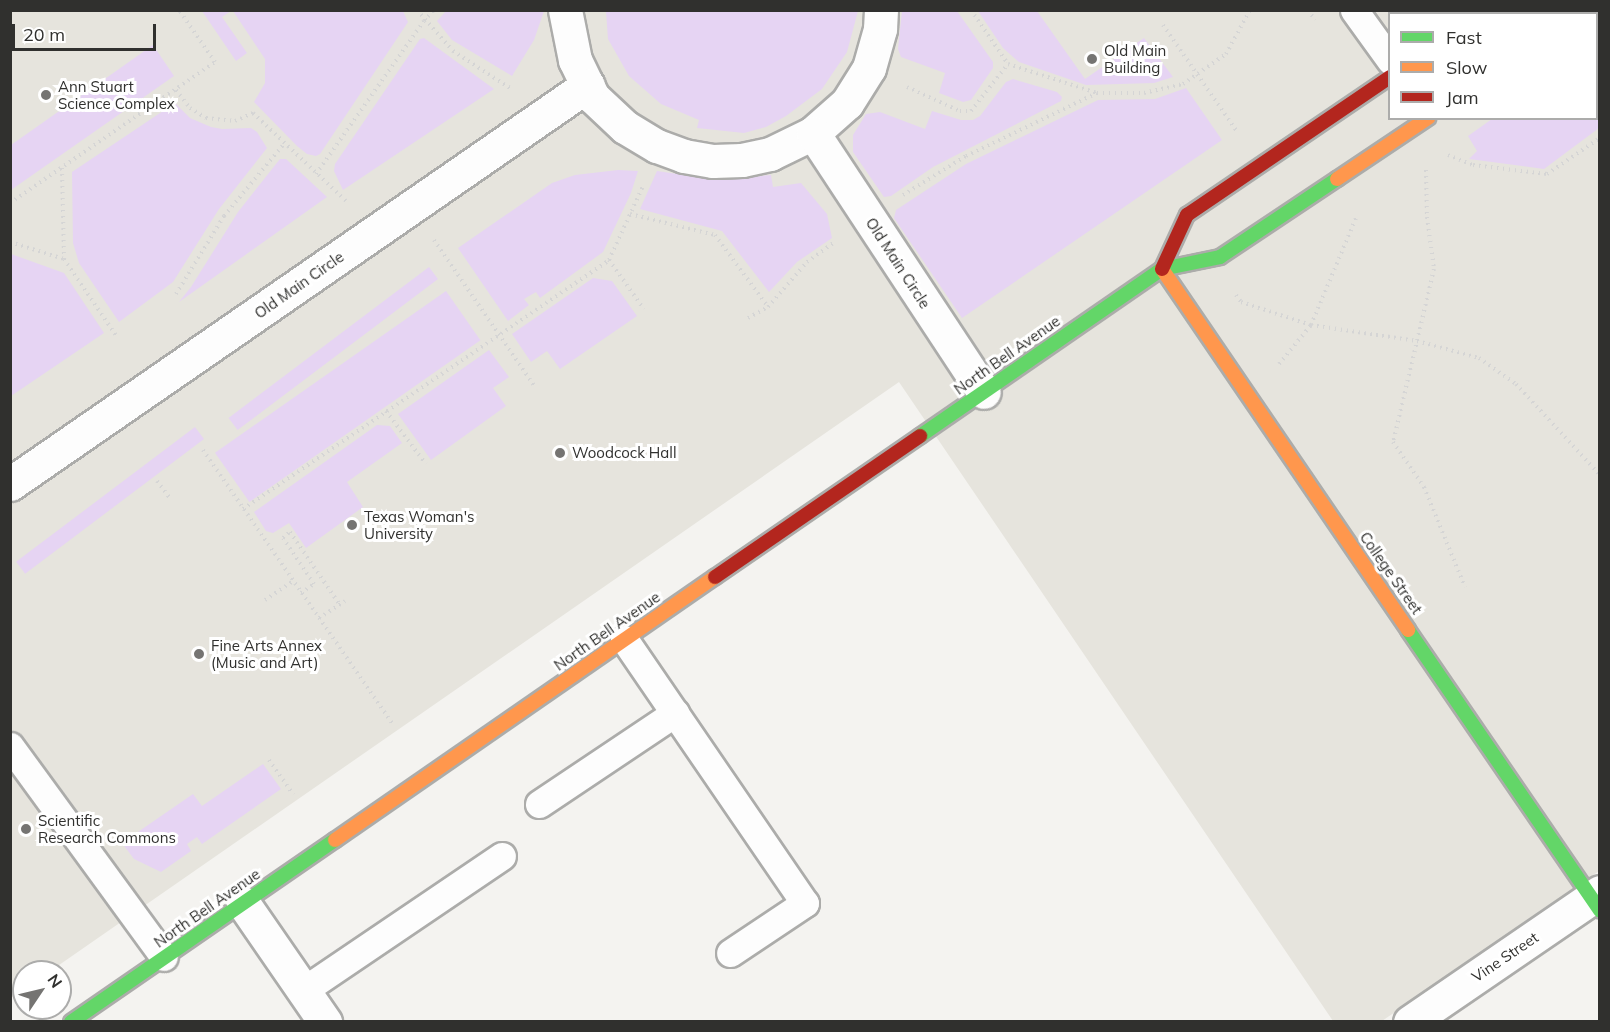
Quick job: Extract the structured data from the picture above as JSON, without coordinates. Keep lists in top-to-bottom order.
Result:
{
  "streets": {
    "main road": ["North Bell Avenue", "College Street"],
    "street": ["Old Main Circle", "Vine Street"]
  },
  "crossings": [
    ["Old Main Circle", "North Bell Avenue"],
    ["North Bell Avenue", "College Street"],
    ["College Street", "Vine Street"]
  ],
  "places": [
    "Old Main Building",
    "Ann Stuart Science Complex",
    "Woodcock Hall",
    "Texas Woman's University",
    "Fine Arts Annex (Music and Art)",
    "Scientific Research Commons"
  ],
  "legend": ["Fast", "Slow", "Jam"],
  "scale_bar": "20 m",
  "north": "top right"
}
